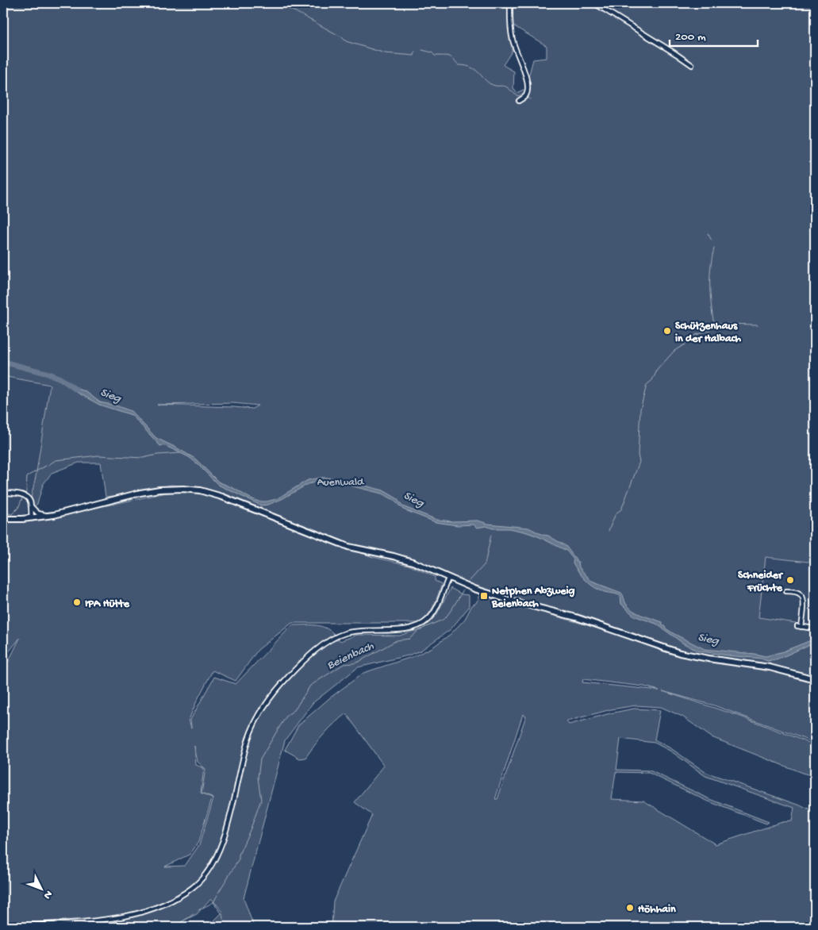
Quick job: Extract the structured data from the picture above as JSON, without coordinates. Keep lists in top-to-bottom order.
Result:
{
  "water": ["Sieg", "Beienbach"],
  "parks": ["Auenwald"],
  "places": {
    "other": [
      "Schützenhaus in der Halbach",
      "Schneider Früchte",
      "IPA Hütte",
      "Höhhain"
    ],
    "transit": ["Netphen Abzweig Beienbach"]
  },
  "scale_bar": "200 m",
  "north": "bottom right"
}
